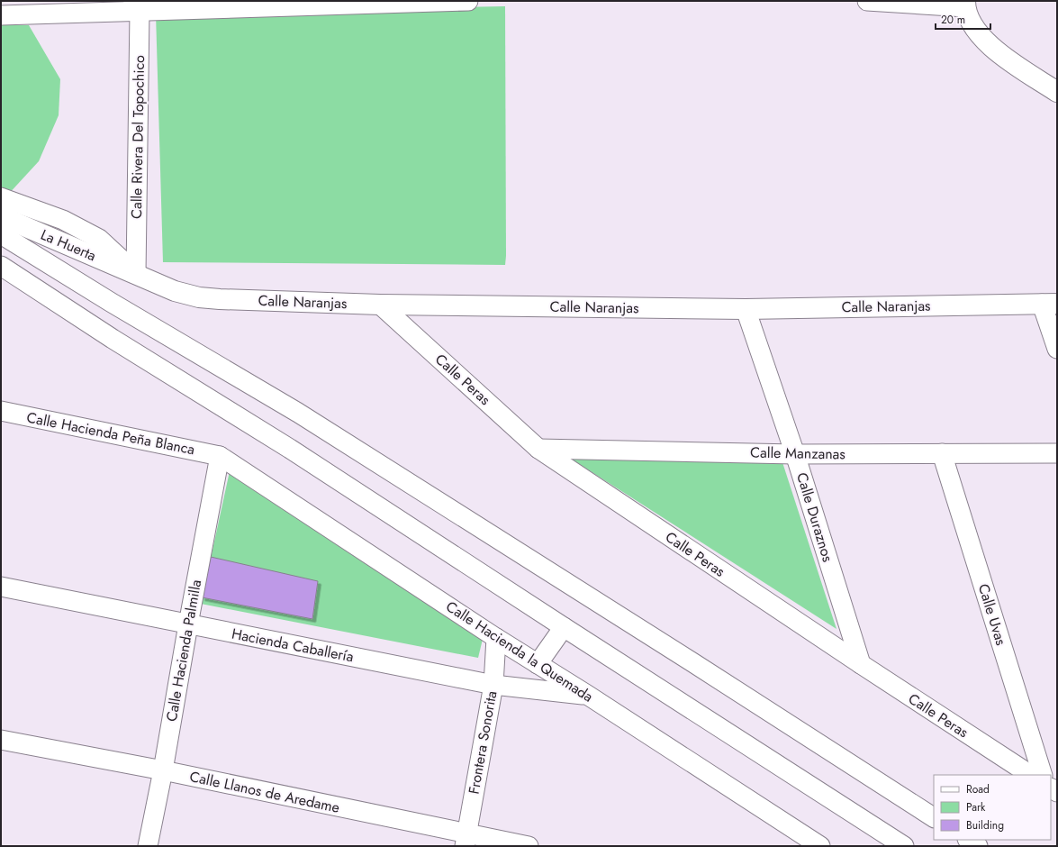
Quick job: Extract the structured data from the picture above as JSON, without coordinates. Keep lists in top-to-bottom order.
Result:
{
  "streets": {
    "street": [
      "Calle Rivera Del Topochico",
      "La Huerta",
      "Calle Naranjas",
      "Calle Peras",
      "Calle Hacienda Peña Blanca",
      "Calle Manzanas",
      "Calle Duraznos",
      "Calle Uvas",
      "Hacienda Caballería",
      "Calle Hacienda Palmilla",
      "Calle Hacienda la Quemada",
      "Frontera Sonorita",
      "Calle Llanos de Aredame"
    ]
  },
  "crossings": [
    ["Calle Rivera Del Topochico", "La Huerta"],
    ["Calle Rivera Del Topochico", "Calle Naranjas"],
    ["La Huerta", "Calle Naranjas"],
    ["Calle Naranjas", "Calle Peras"],
    ["Calle Naranjas", "Calle Duraznos"],
    ["Calle Peras", "Calle Manzanas"],
    ["Calle Peras", "Calle Duraznos"],
    ["Calle Hacienda Peña Blanca", "Calle Hacienda Palmilla"],
    ["Calle Hacienda Peña Blanca", "Calle Hacienda la Quemada"],
    ["Calle Manzanas", "Calle Duraznos"],
    ["Calle Manzanas", "Calle Uvas"],
    ["Hacienda Caballería", "Calle Hacienda Palmilla"],
    ["Hacienda Caballería", "Calle Hacienda la Quemada"],
    ["Hacienda Caballería", "Frontera Sonorita"],
    ["Calle Hacienda Palmilla", "Calle Hacienda la Quemada"],
    ["Calle Hacienda Palmilla", "Calle Llanos de Aredame"],
    ["Calle Hacienda la Quemada", "Frontera Sonorita"],
    ["Frontera Sonorita", "Calle Llanos de Aredame"]
  ],
  "legend": ["Road", "Park", "Building"],
  "scale_bar": "20 m"
}
